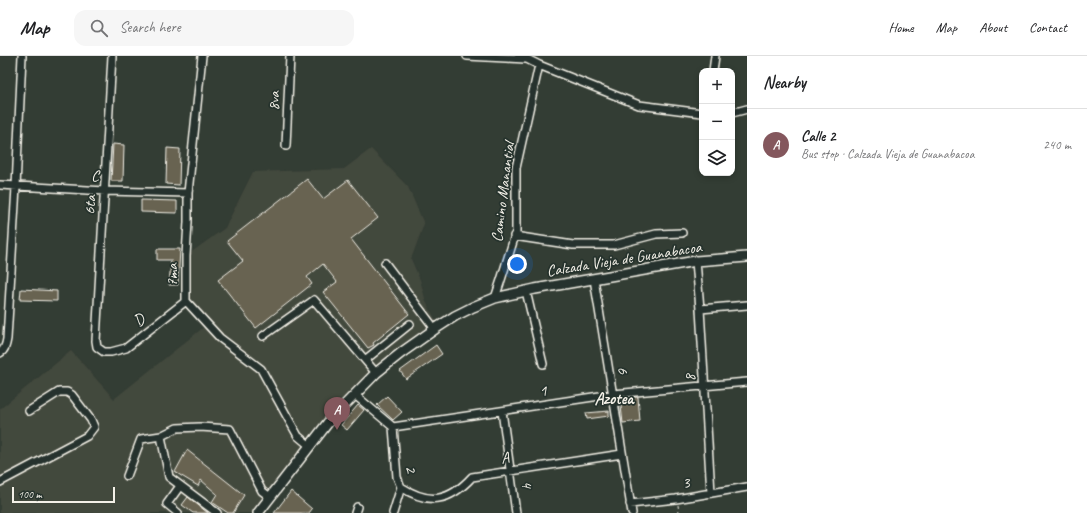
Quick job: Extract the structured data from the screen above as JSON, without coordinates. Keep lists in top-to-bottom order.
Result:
{
  "streets": {
    "main road": ["Calzada Vieja de Guanabacoa"],
    "street": [
      "8va",
      "C",
      "Camino Manantial",
      "6ta",
      "7ma",
      "D",
      "6",
      "8",
      "1",
      "A",
      "2",
      "3",
      "4"
    ]
  },
  "crossings": [
    ["C", "6ta"],
    ["C", "7ma"],
    ["Camino Manantial", "Calzada Vieja de Guanabacoa"],
    ["6ta", "D"],
    ["Calzada Vieja de Guanabacoa", "7ma"],
    ["Calzada Vieja de Guanabacoa", "6"],
    ["Calzada Vieja de Guanabacoa", "8"],
    ["7ma", "D"],
    ["6", "1"],
    ["6", "A"],
    ["6", "3"],
    ["8", "1"],
    ["8", "3"],
    ["1", "2"],
    ["1", "4"],
    ["A", "2"],
    ["A", "4"]
  ],
  "districts": ["Azotea"],
  "scale_bar": "100 m",
  "page": {
    "header": "Map",
    "search": "Search here",
    "nav": [
      "Home",
      "Map",
      "About",
      "Contact"
    ],
    "heading": "Nearby",
    "map_buttons": ["+", "−"],
    "list": [
      {
        "mark": "A",
        "name": "Calle 2",
        "note": "Bus stop · Calzada Vieja de Guanabacoa",
        "value": "240 m"
      }
    ],
    "pins": "A",
    "scale": "100 m"
  }
}
